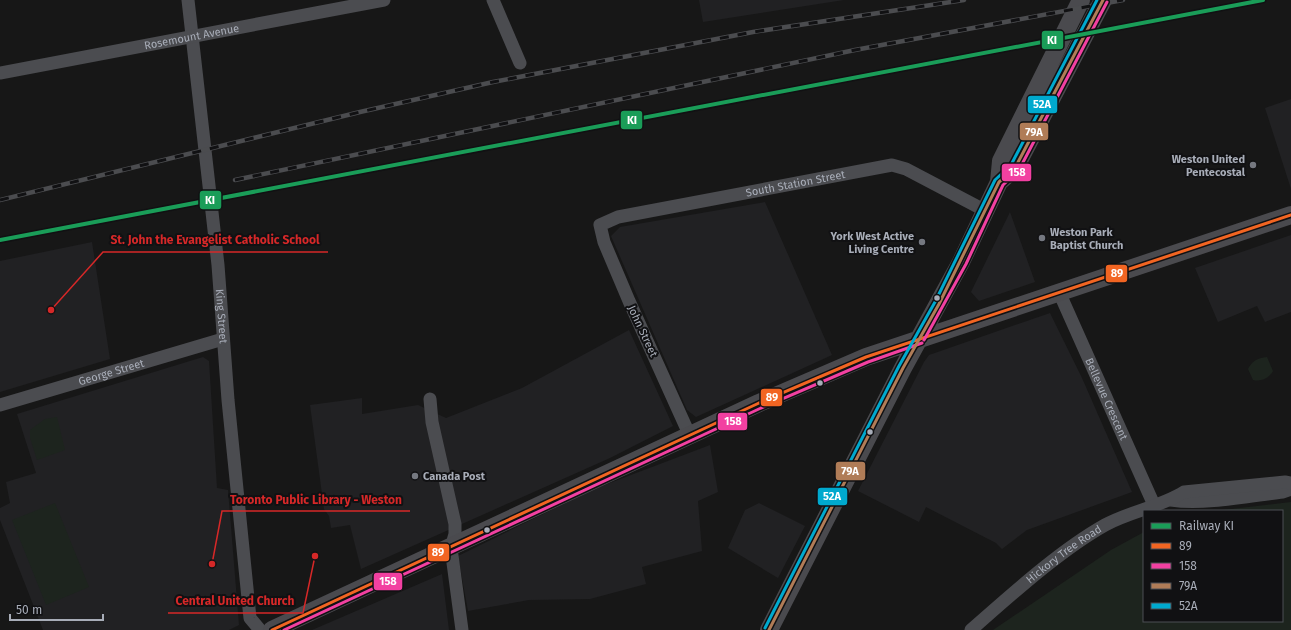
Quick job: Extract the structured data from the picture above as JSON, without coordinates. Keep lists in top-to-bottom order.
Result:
{
  "streets": {
    "street": [
      "Rosemount Avenue",
      "South Station Street",
      "King Street",
      "John Street",
      "George Street",
      "Bellevue Crescent",
      "Hickory Tree Road"
    ]
  },
  "crossings": [
    ["Rosemount Avenue", "King Street"],
    ["South Station Street", "John Street"],
    ["King Street", "George Street"],
    ["Bellevue Crescent", "Hickory Tree Road"]
  ],
  "places": [
    "Weston United Pentecostal",
    "Weston Park Baptist Church",
    "York West Active Living Centre",
    "St. John the Evangelist Catholic School",
    "Canada Post",
    "Central United Church",
    "Toronto Public Library - Weston"
  ],
  "lines": [
    "rail line KI",
    "transit line 79A",
    "transit line 52A",
    "transit line 158",
    "transit line 89"
  ],
  "legend": [
    "Railway KI",
    "89",
    "158",
    "79A",
    "52A"
  ],
  "scale_bar": "50 m"
}
